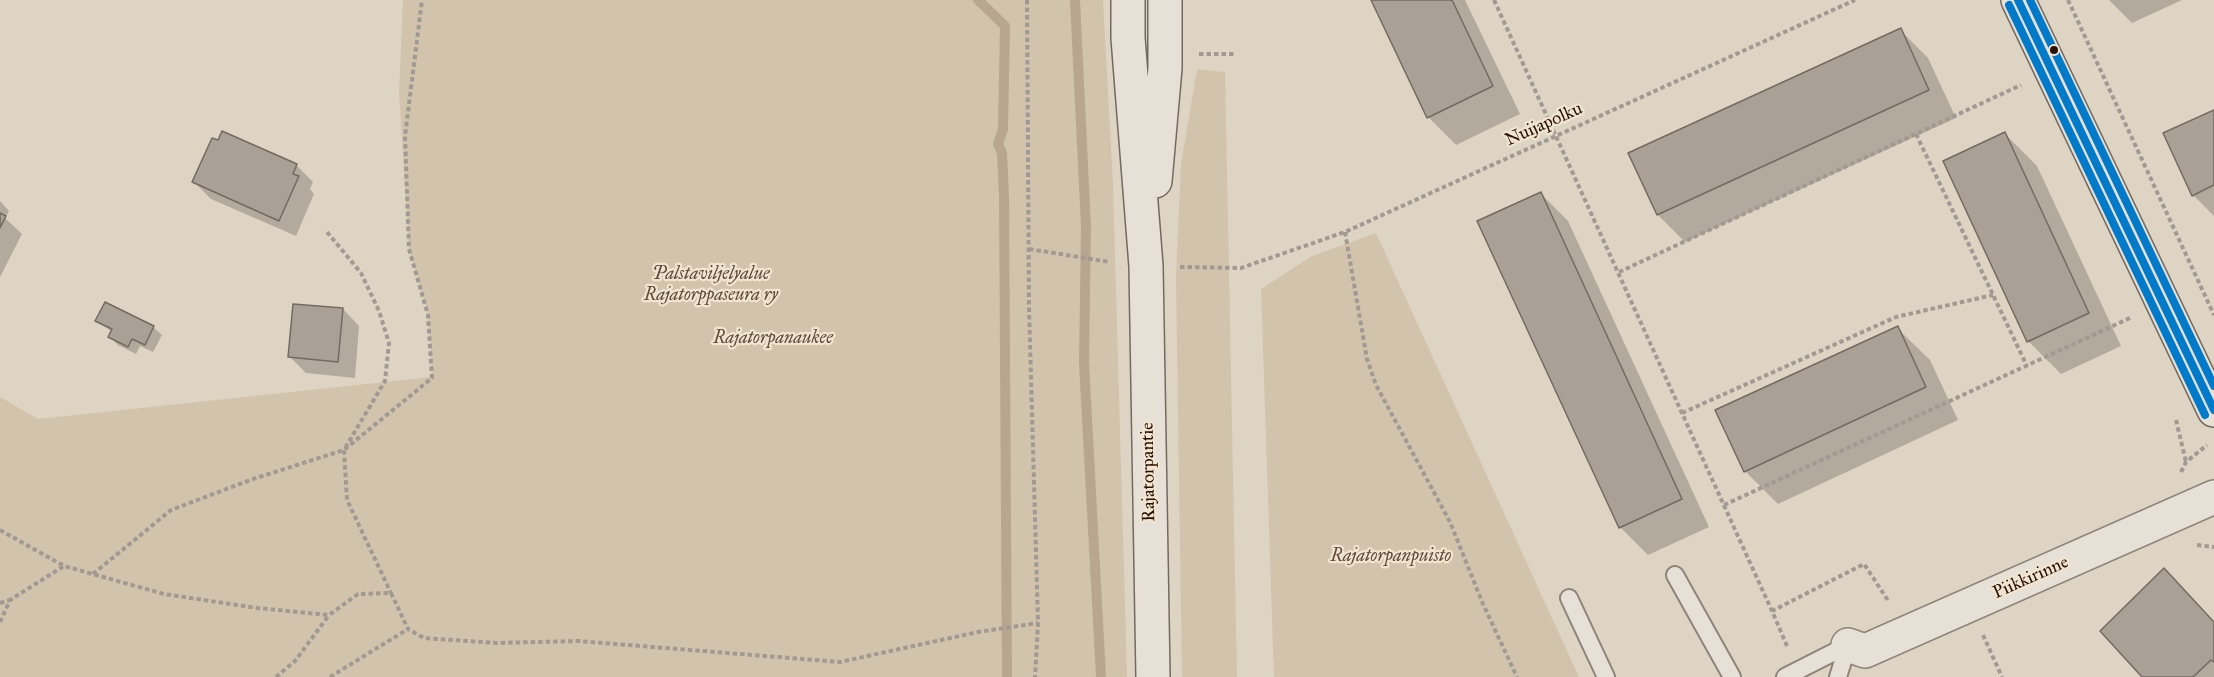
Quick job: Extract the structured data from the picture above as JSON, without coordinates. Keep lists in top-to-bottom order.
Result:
{
  "streets": {
    "main road": ["Rajatorpantie", "Piikkirinne"],
    "path": ["Nuijapolku"]
  },
  "crossings": [
    ["Nuijapolku", "Rajatorpantie"]
  ],
  "parks": ["Palstaviljelyalue Rajatorppaseura ry", "Rajatorpanaukee", "Rajatorpanpuisto"]
}
